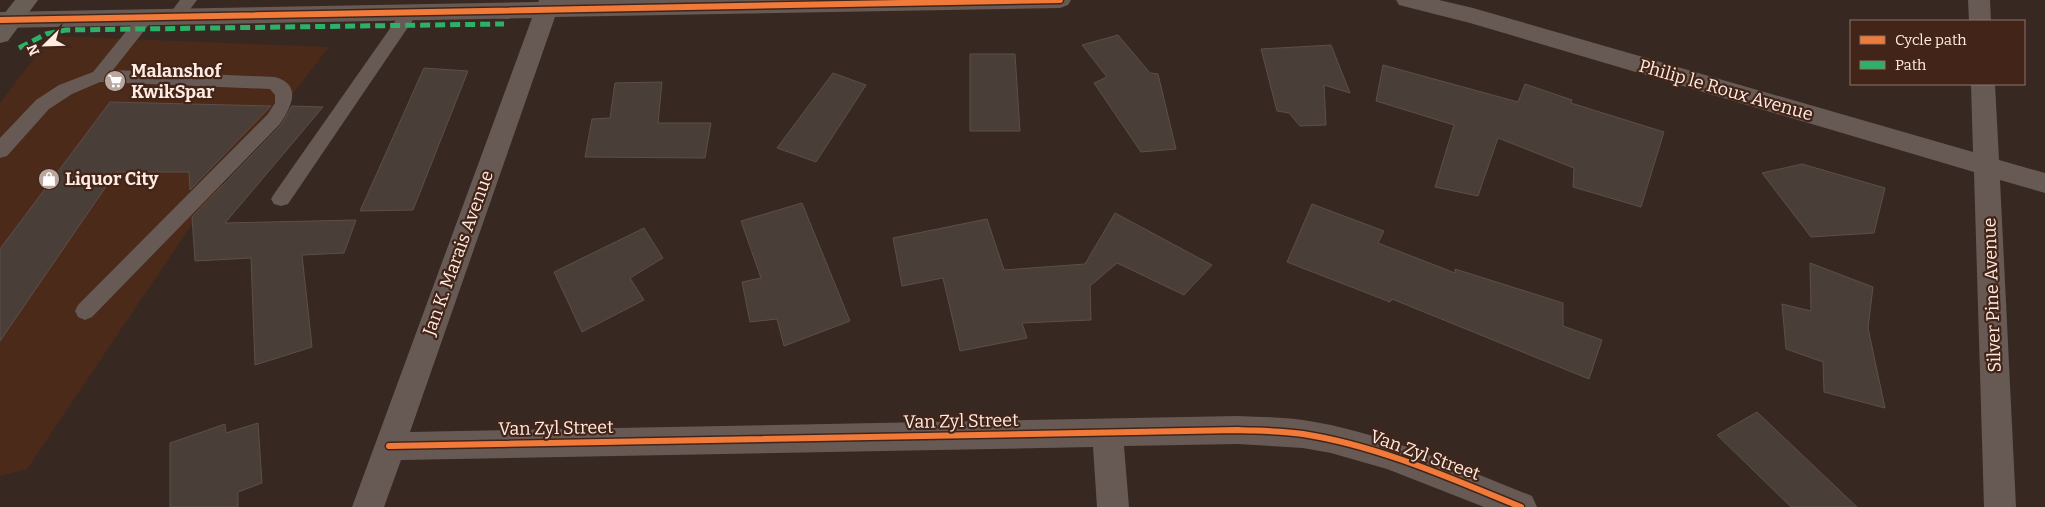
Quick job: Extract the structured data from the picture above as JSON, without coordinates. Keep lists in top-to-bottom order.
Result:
{
  "streets": {
    "street": [
      "Philip le Roux Avenue",
      "Jan K. Marais Avenue",
      "Silver Pine Avenue",
      "Van Zyl Street"
    ]
  },
  "crossings": [
    ["Philip le Roux Avenue", "Silver Pine Avenue"],
    ["Jan K. Marais Avenue", "Van Zyl Street"]
  ],
  "places": {
    "supermarket": ["Malanshof KwikSpar"],
    "shop": ["Liquor City"]
  },
  "legend": ["Cycle path", "Path"],
  "north": "bottom left"
}
